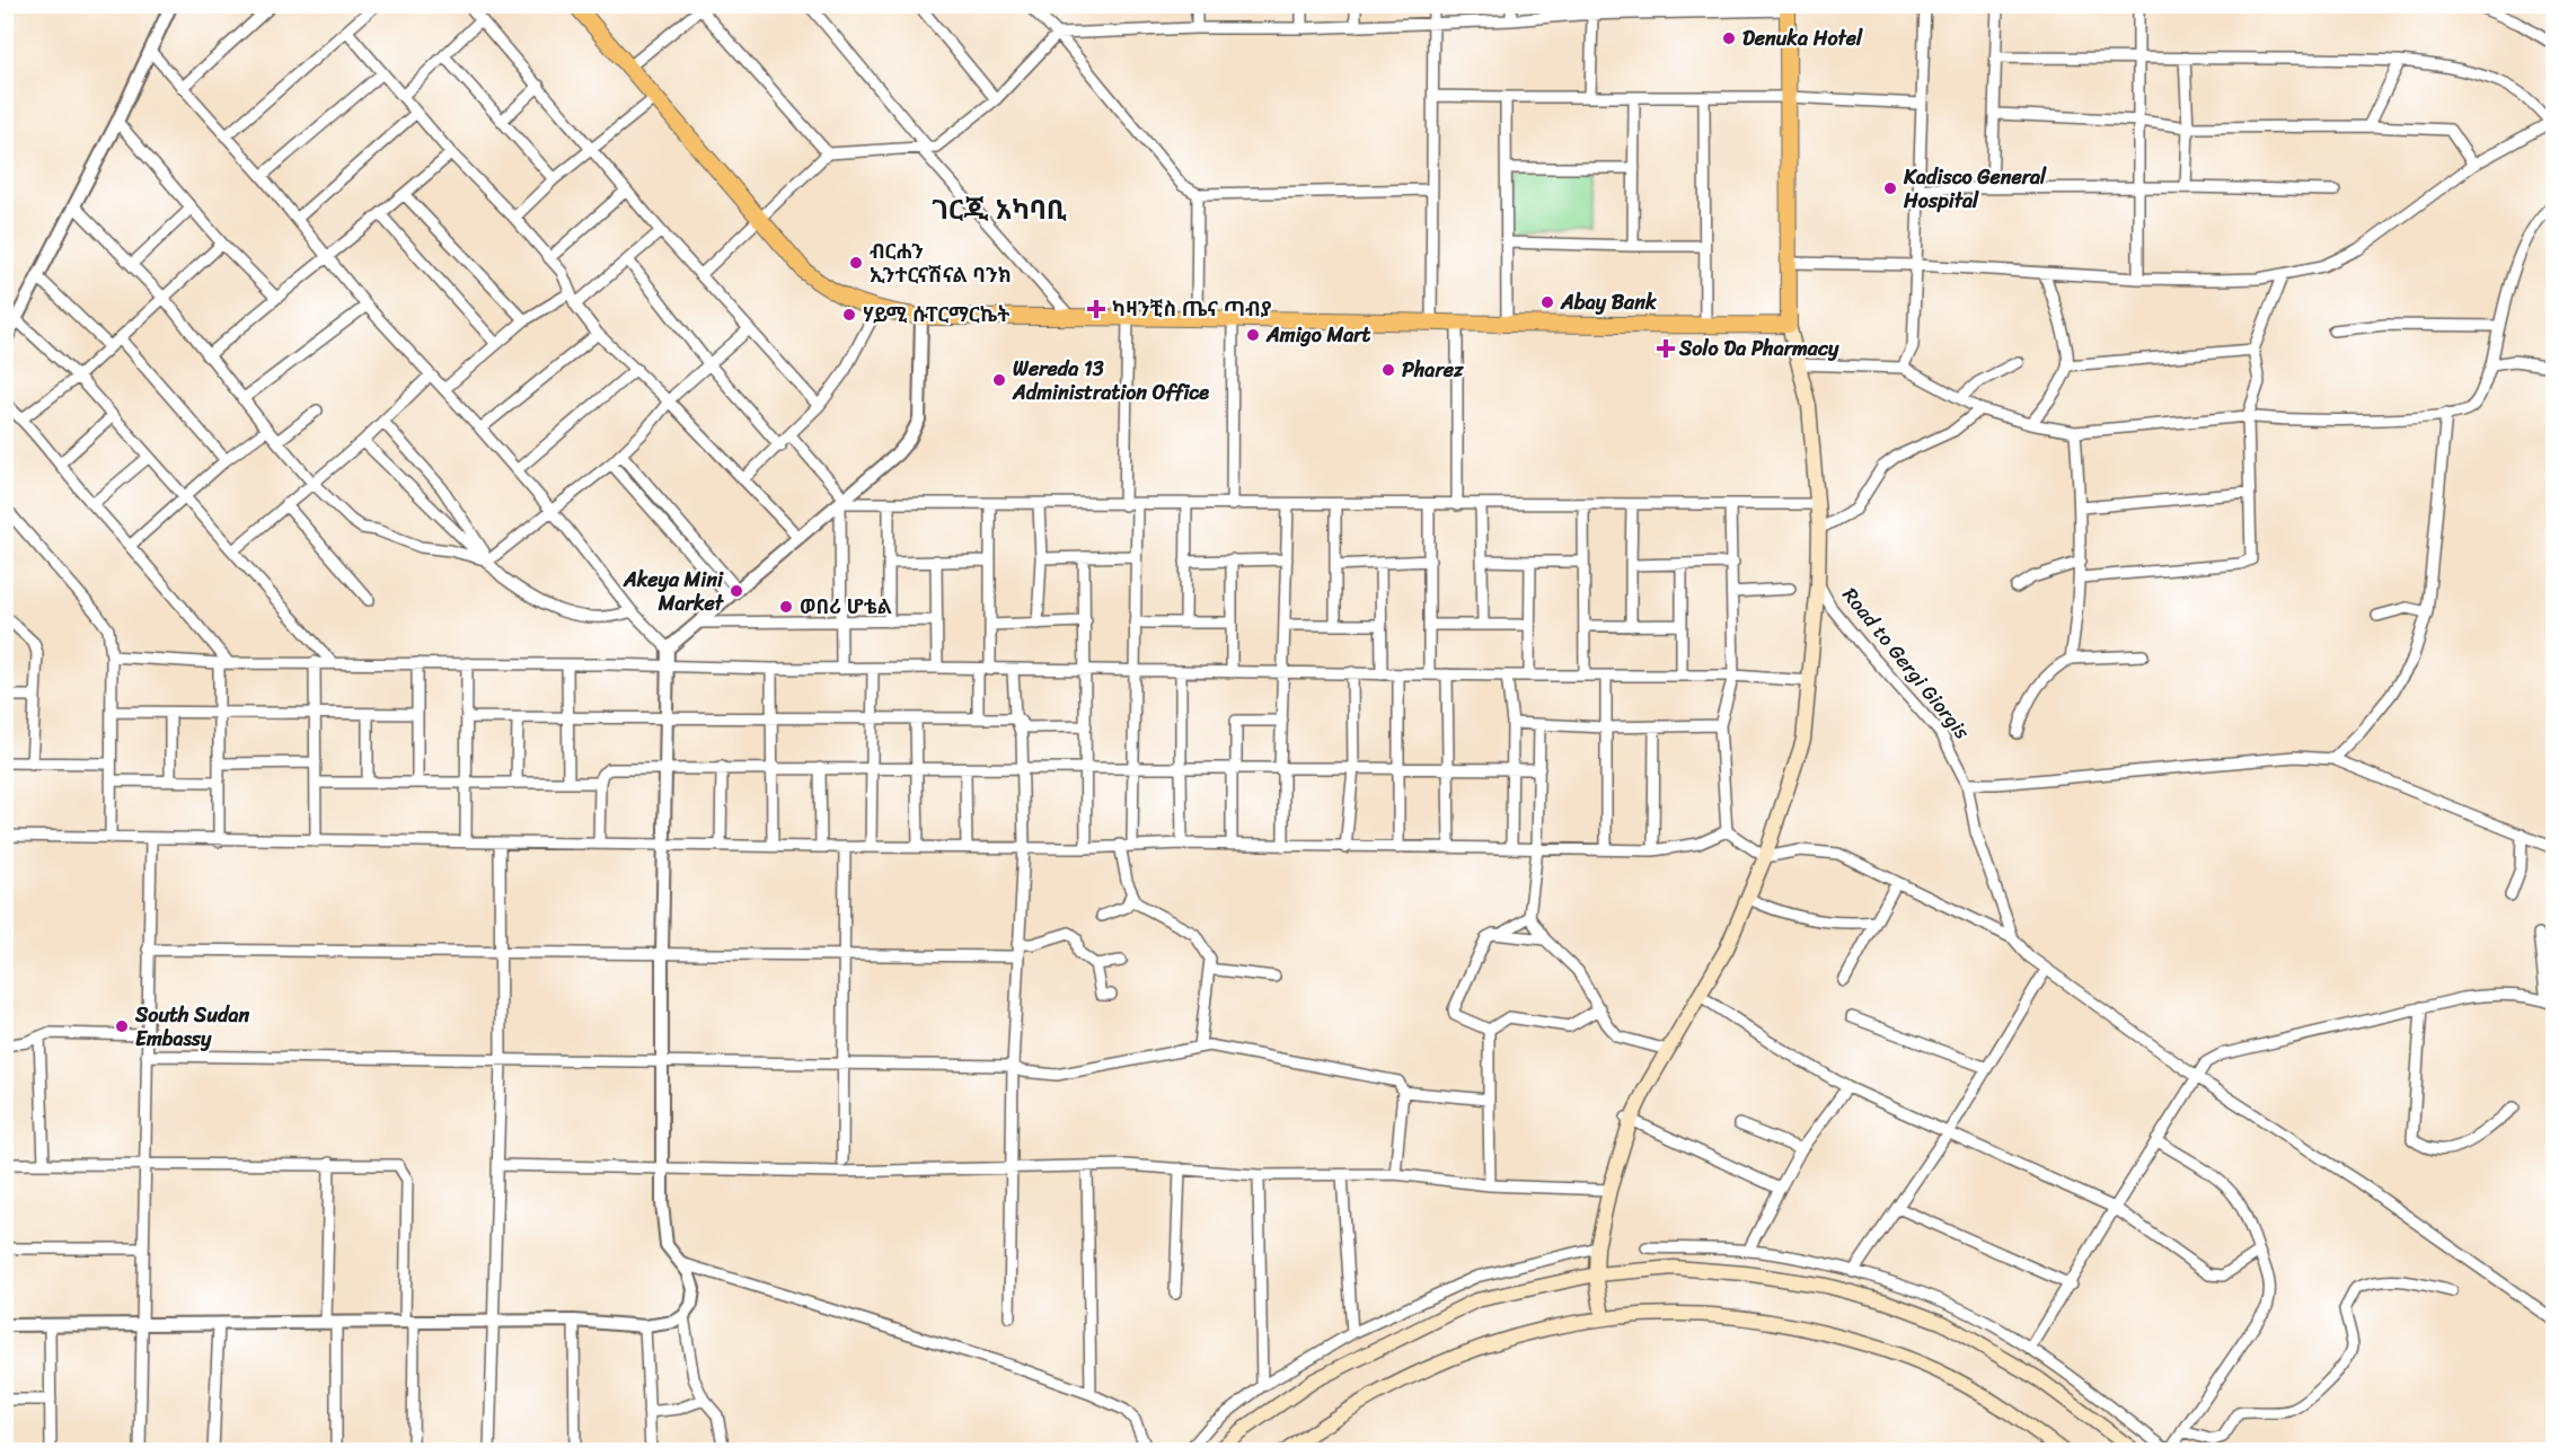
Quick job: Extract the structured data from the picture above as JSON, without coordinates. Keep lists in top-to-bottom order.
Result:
{
  "streets": {
    "main road": ["Road to Gergi Giorgis"]
  },
  "districts": ["ገርጂ አካባቢ"],
  "places": {
    "other": [
      "Denuka Hotel",
      "Kadisco General Hospital",
      "ብርሐን ኢንተርናሽናል ባንክ",
      "Abay Bank",
      "ሃይሚ ሱፐርማርኬት",
      "Amigo Mart",
      "Pharez",
      "Wereda 13 Administration Office",
      "Akeya Mini Market",
      "ወበሪ ሆቴል",
      "South Sudan Embassy"
    ],
    "health": ["ካዛንቺስ ጤና ጣብያ", "Solo Da Pharmacy"]
  }
}
